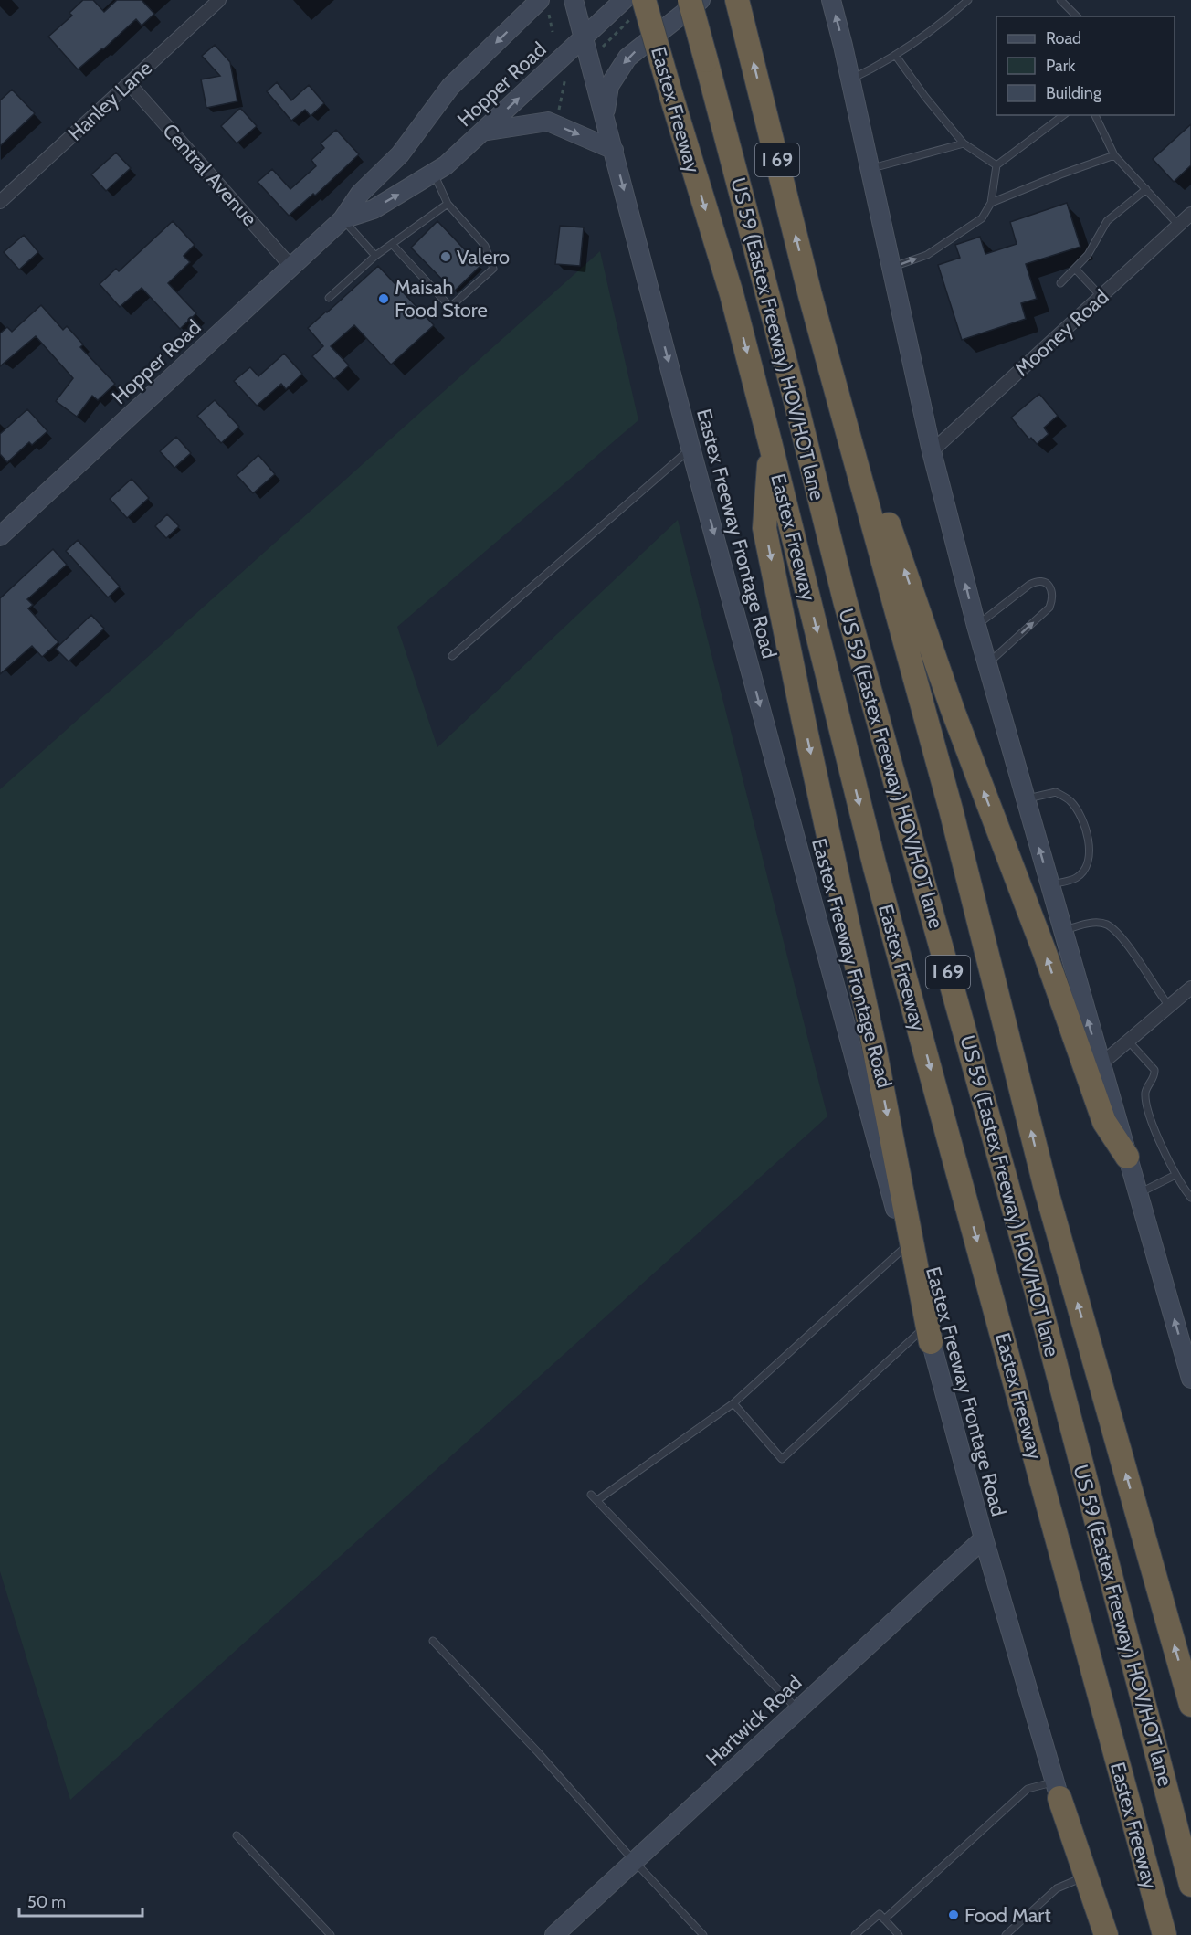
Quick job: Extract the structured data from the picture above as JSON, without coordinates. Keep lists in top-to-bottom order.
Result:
{
  "streets": {
    "highway": ["Eastex Freeway", "I 69", "US 59 (Eastex Freeway) HOV/HOT lane"],
    "main road": ["Hopper Road", "Eastex Freeway Frontage Road", "Hartwick Road"],
    "street": ["Hanley Lane", "Central Avenue", "Mooney Road"]
  },
  "crossings": [
    ["Hopper Road", "Central Avenue"],
    ["Hopper Road", "Eastex Freeway Frontage Road"],
    ["Hanley Lane", "Central Avenue"],
    ["Eastex Freeway Frontage Road", "Hartwick Road"]
  ],
  "one_way": ["Eastex Freeway Frontage Road"],
  "places": ["Valero", "Maisah Food Store", "Food Mart"],
  "legend": ["Road", "Park", "Building"],
  "scale_bar": "50 m"
}
